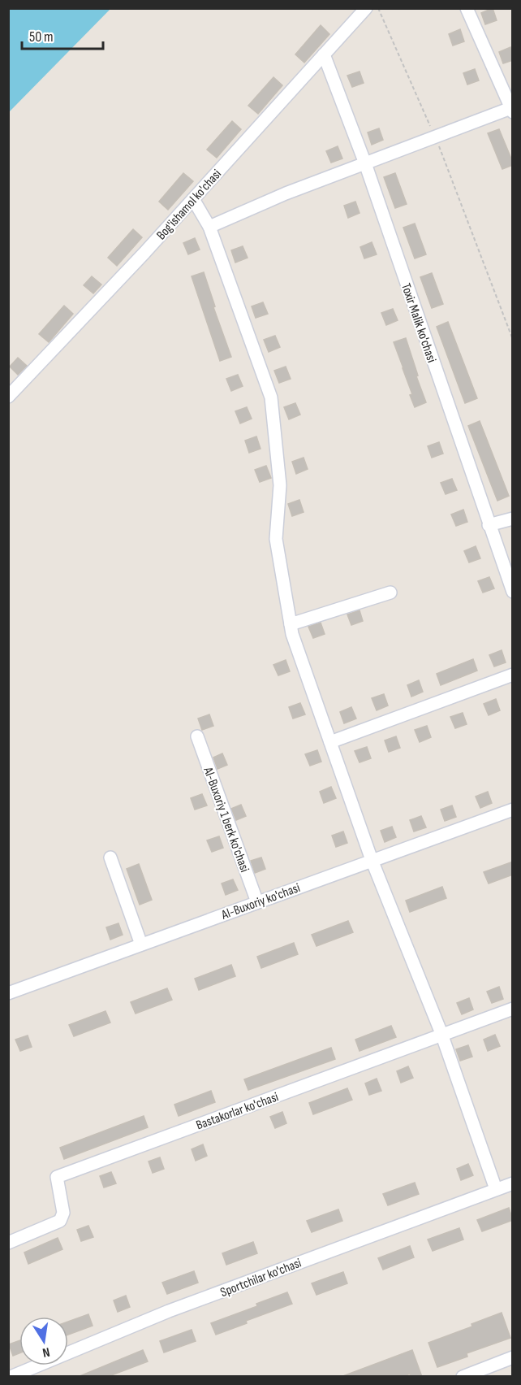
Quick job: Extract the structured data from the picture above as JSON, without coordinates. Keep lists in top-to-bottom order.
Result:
{
  "streets": {
    "street": [
      "Bog'ishamol ko'chasi",
      "Toxir Malik ko'chasi",
      "Al-Buxoriy 1 berk ko'chasi",
      "Al-Buxoriy ko'chasi",
      "Bastakorlar ko'chasi",
      "Sportchilar ko'chasi"
    ]
  },
  "crossings": [
    ["Bog'ishamol ko'chasi", "Toxir Malik ko'chasi"],
    ["Al-Buxoriy 1 berk ko'chasi", "Al-Buxoriy ko'chasi"]
  ],
  "scale_bar": "50 m",
  "north": "bottom"
}
